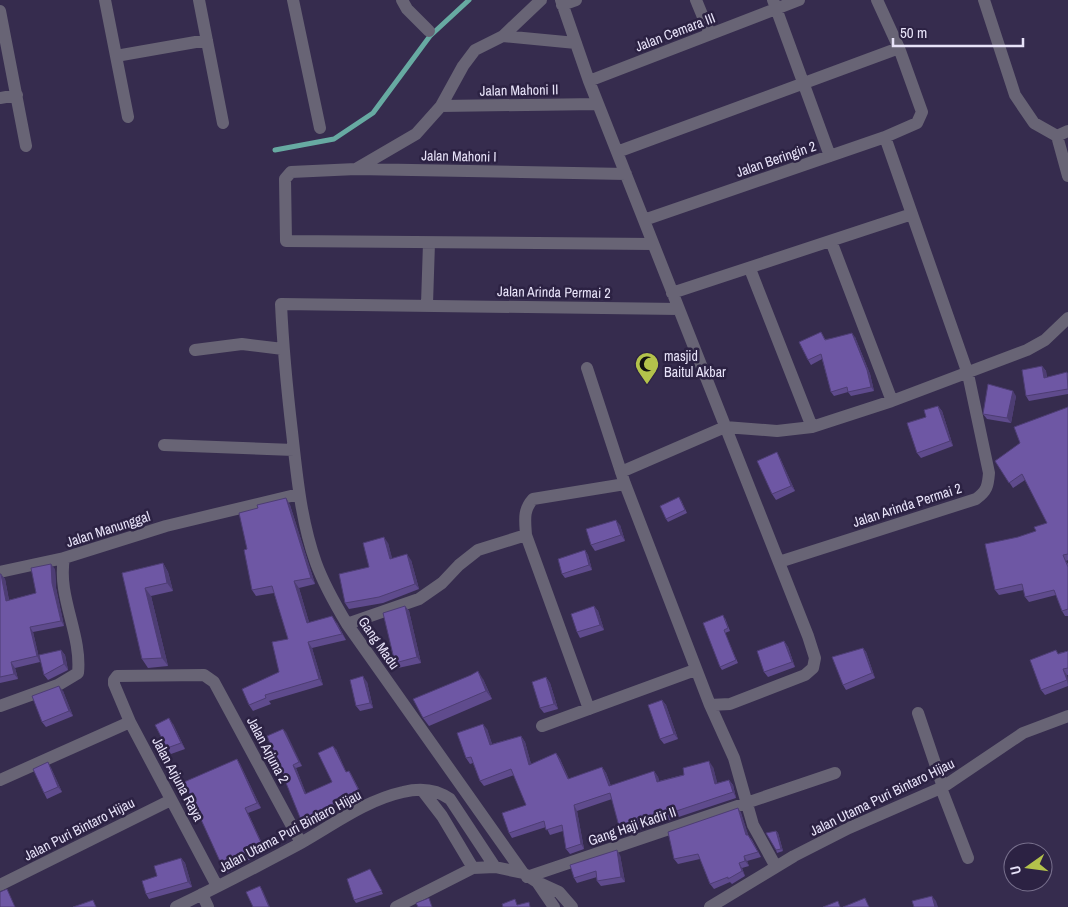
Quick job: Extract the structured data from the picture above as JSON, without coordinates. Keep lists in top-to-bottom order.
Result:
{
  "streets": {
    "street": [
      "Jalan Cemara III",
      "Jalan Mahoni II",
      "Jalan Mahoni I",
      "Jalan Beringin 2",
      "Jalan Arinda Permai 2",
      "Jalan Manunggal",
      "Gang Madu",
      "Jalan Arjuna 2",
      "Jalan Arjuna Raya",
      "Jalan Utama Puri Bintaro Hijau",
      "Gang Haji Kadir II",
      "Jalan Puri Bintaro Hijau"
    ]
  },
  "crossings": [
    ["Jalan Beringin 2", "Jalan Arinda Permai 2"],
    ["Jalan Arinda Permai 2", "Gang Madu"],
    ["Jalan Manunggal", "Gang Madu"],
    ["Gang Madu", "Gang Haji Kadir II"],
    ["Jalan Arjuna 2", "Jalan Arjuna Raya"],
    ["Jalan Arjuna 2", "Jalan Utama Puri Bintaro Hijau"],
    ["Jalan Arjuna Raya", "Jalan Utama Puri Bintaro Hijau"],
    ["Jalan Arjuna Raya", "Jalan Puri Bintaro Hijau"]
  ],
  "places": {
    "mosque": ["masjid Baitul Akbar"]
  },
  "scale_bar": "50 m",
  "north": "left"
}
